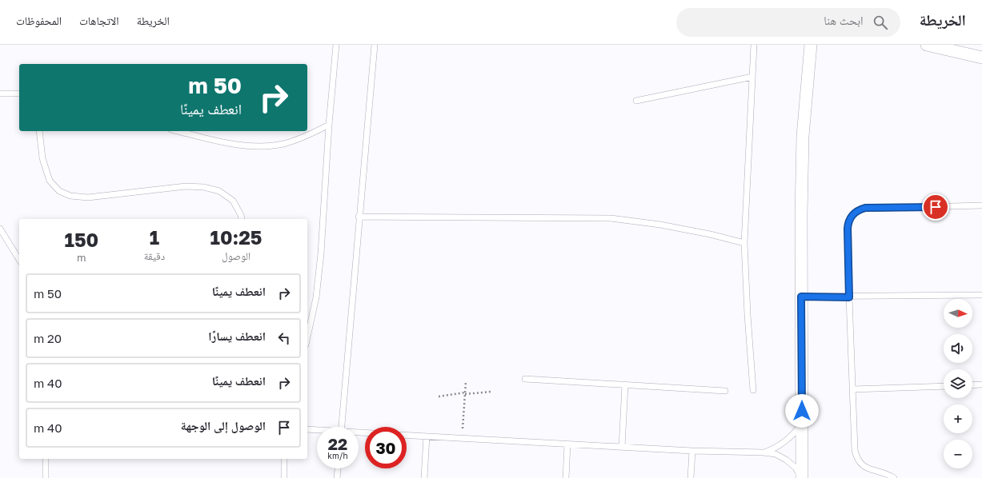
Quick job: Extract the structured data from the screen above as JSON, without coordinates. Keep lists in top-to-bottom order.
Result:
{
  "north": "right",
  "page": {
    "header": "الخريطة",
    "search": "ابحث هنا",
    "nav": ["الخريطة", "الاتجاهات", "المحفوظات"],
    "turn": ["50 m", "انعطف يمينًا"],
    "eta": [
      "10:25",
      "الوصول",
      "1",
      "دقيقة",
      "150",
      "m"
    ],
    "list": [
      {
        "name": "انعطف يمينًا",
        "value": "50 m"
      },
      {
        "name": "انعطف يسارًا",
        "value": "20 m"
      },
      {
        "name": "انعطف يمينًا",
        "value": "40 m"
      },
      {
        "name": "الوصول إلى الوجهة",
        "value": "40 m"
      }
    ],
    "map_buttons": ["+", "−"],
    "speed": "22 km/h",
    "limit": "30"
  }
}
